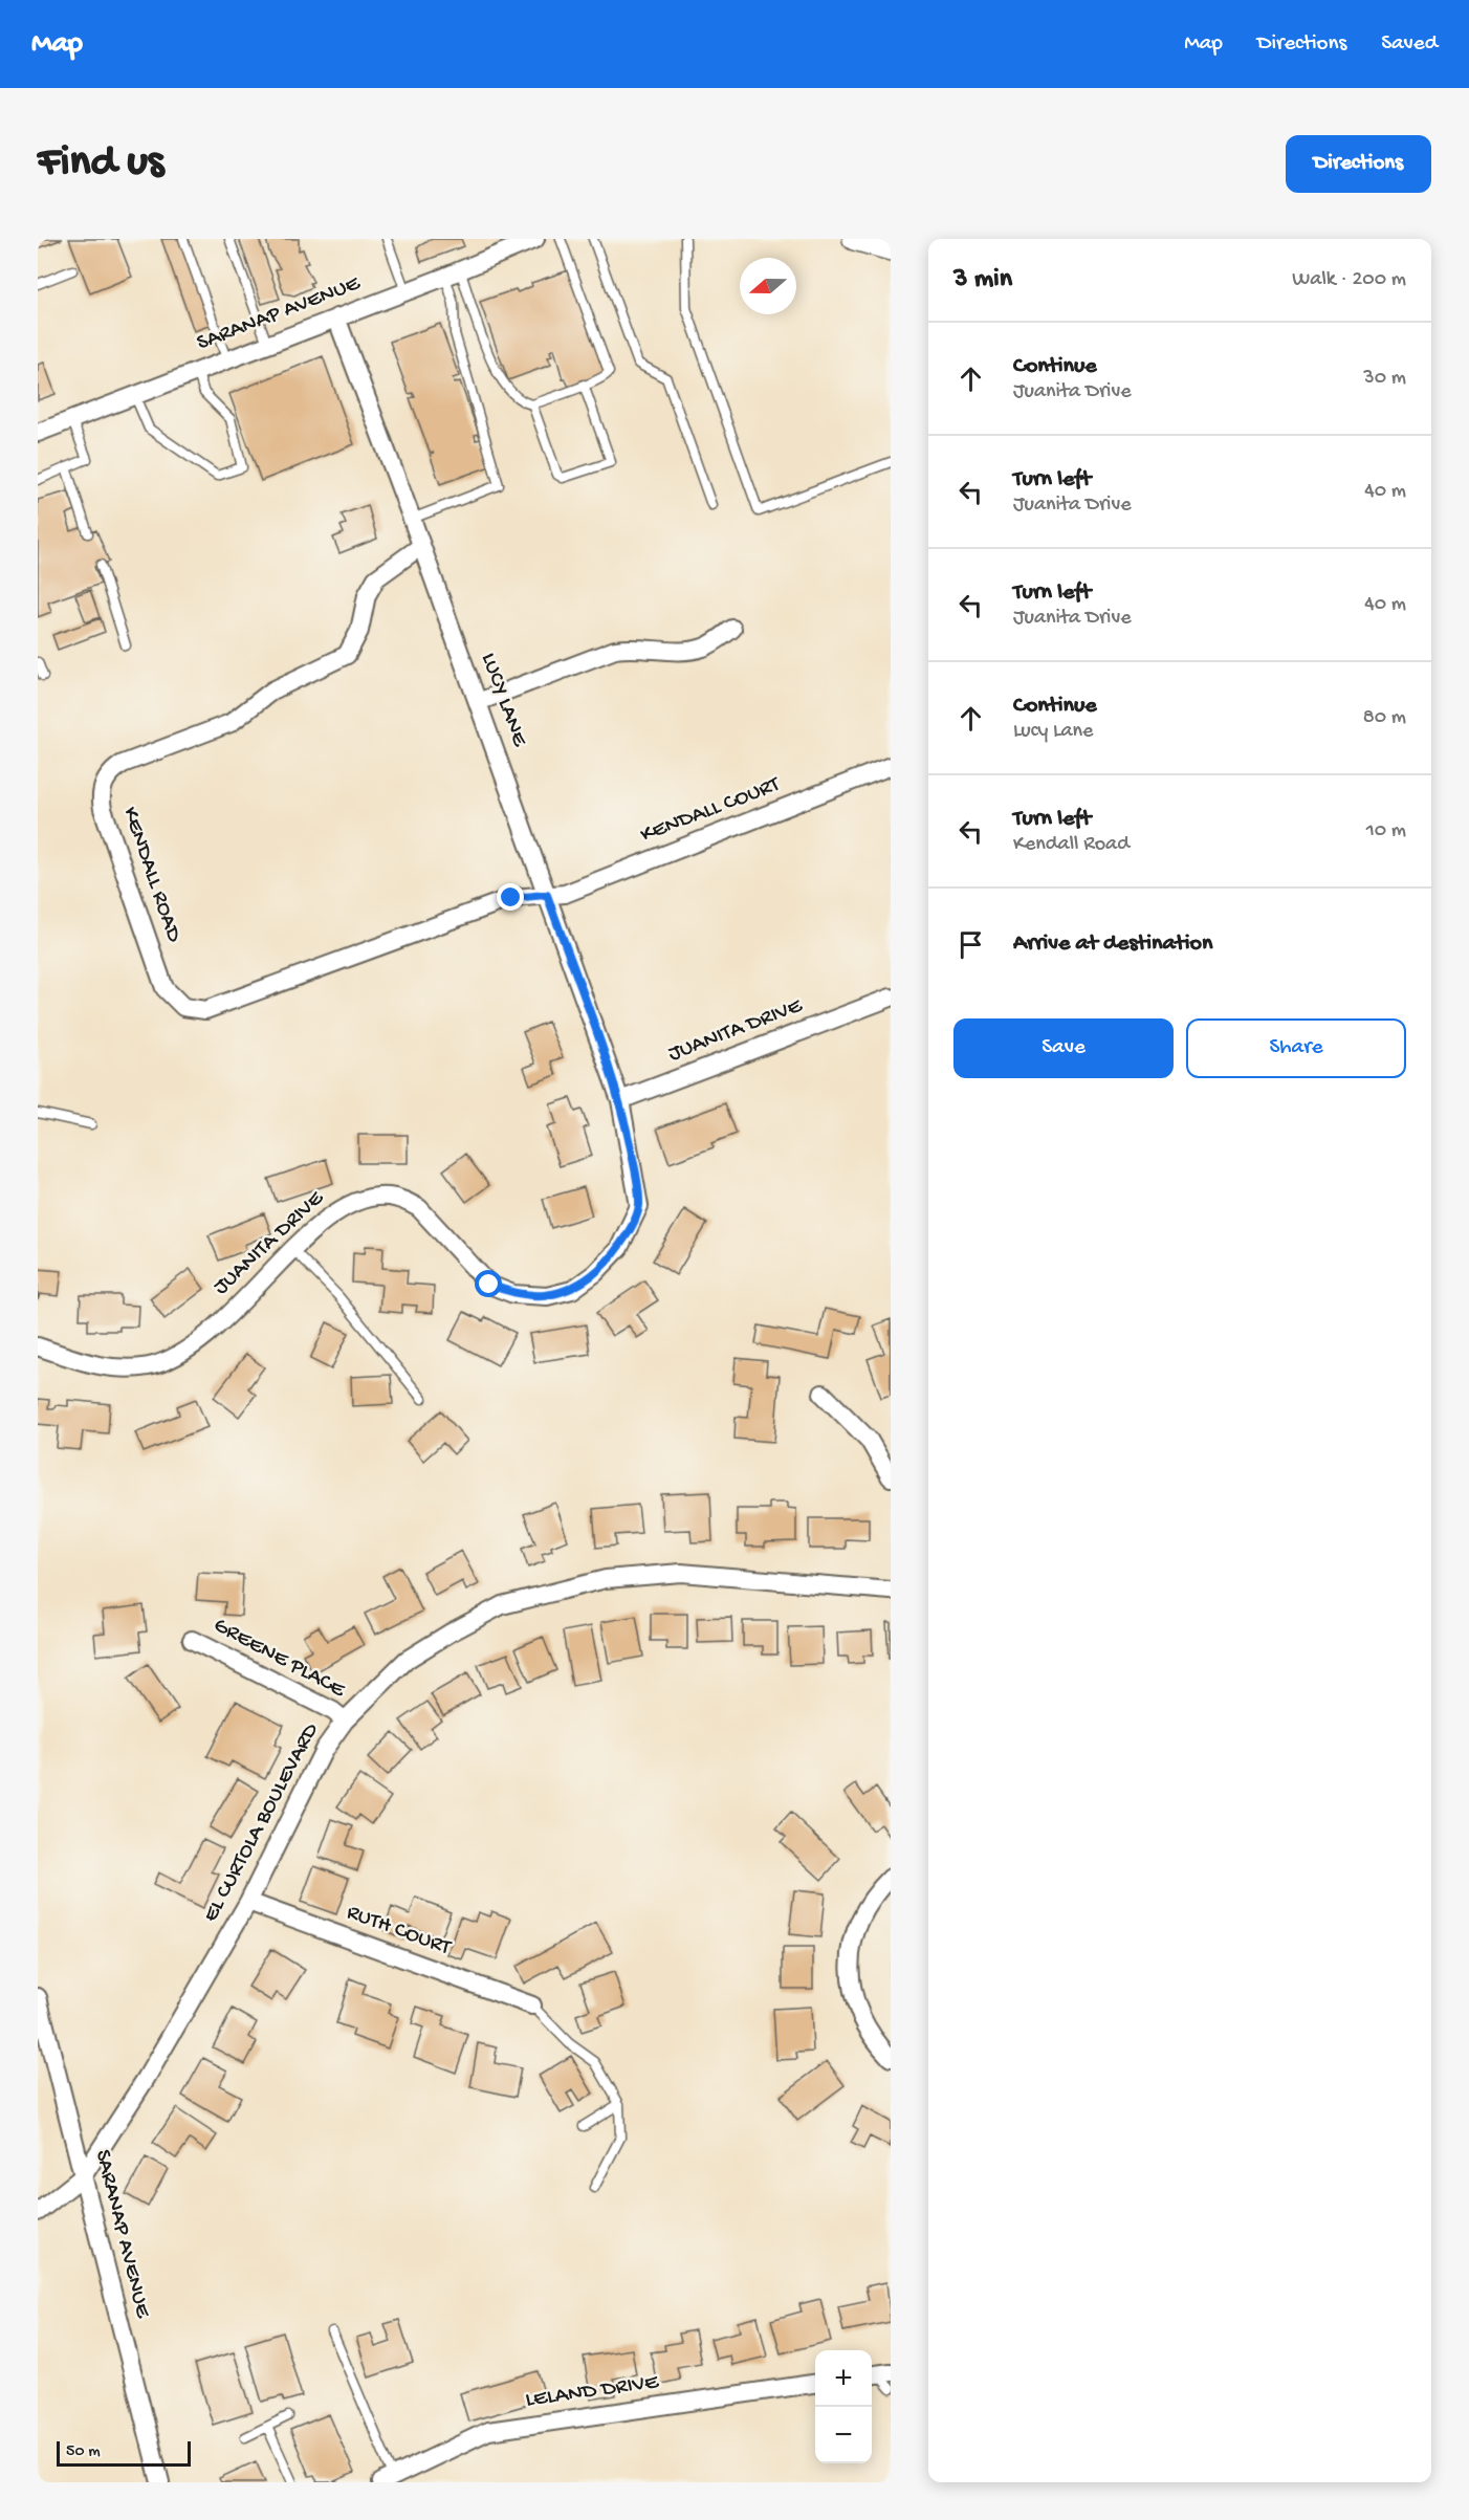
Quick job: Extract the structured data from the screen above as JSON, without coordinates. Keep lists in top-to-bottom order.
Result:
{
  "streets": {
    "street": [
      "SARANAP AVENUE",
      "LUCY LANE",
      "KENDALL COURT",
      "KENDALL ROAD",
      "JUANITA DRIVE",
      "GREENE PLACE",
      "EL CURTOLA BOULEVARD",
      "RUTH COURT",
      "LELAND DRIVE"
    ]
  },
  "crossings": [
    ["SARANAP AVENUE", "LUCY LANE"],
    ["SARANAP AVENUE", "EL CURTOLA BOULEVARD"],
    ["LUCY LANE", "KENDALL COURT"],
    ["LUCY LANE", "KENDALL ROAD"],
    ["LUCY LANE", "JUANITA DRIVE"],
    ["KENDALL COURT", "KENDALL ROAD"],
    ["GREENE PLACE", "EL CURTOLA BOULEVARD"],
    ["EL CURTOLA BOULEVARD", "RUTH COURT"]
  ],
  "scale_bar": "50 m",
  "north": "left",
  "page": {
    "header": "Map",
    "nav": ["Map", "Directions", "Saved"],
    "buttons": [
      "Directions",
      ["Save", "Share"]
    ],
    "title": "Find us",
    "heading": ["3 min", "Walk · 200 m"],
    "list": [
      ["Continue", "Juanita Drive", "30 m"],
      ["Turn left", "Juanita Drive", "40 m"],
      ["Turn left", "Juanita Drive", "40 m"],
      ["Continue", "Lucy Lane", "80 m"],
      ["Turn left", "Kendall Road", "10 m"],
      "Arrive at destination"
    ],
    "map_buttons": ["+", "−"],
    "scale": "50 m"
  }
}
